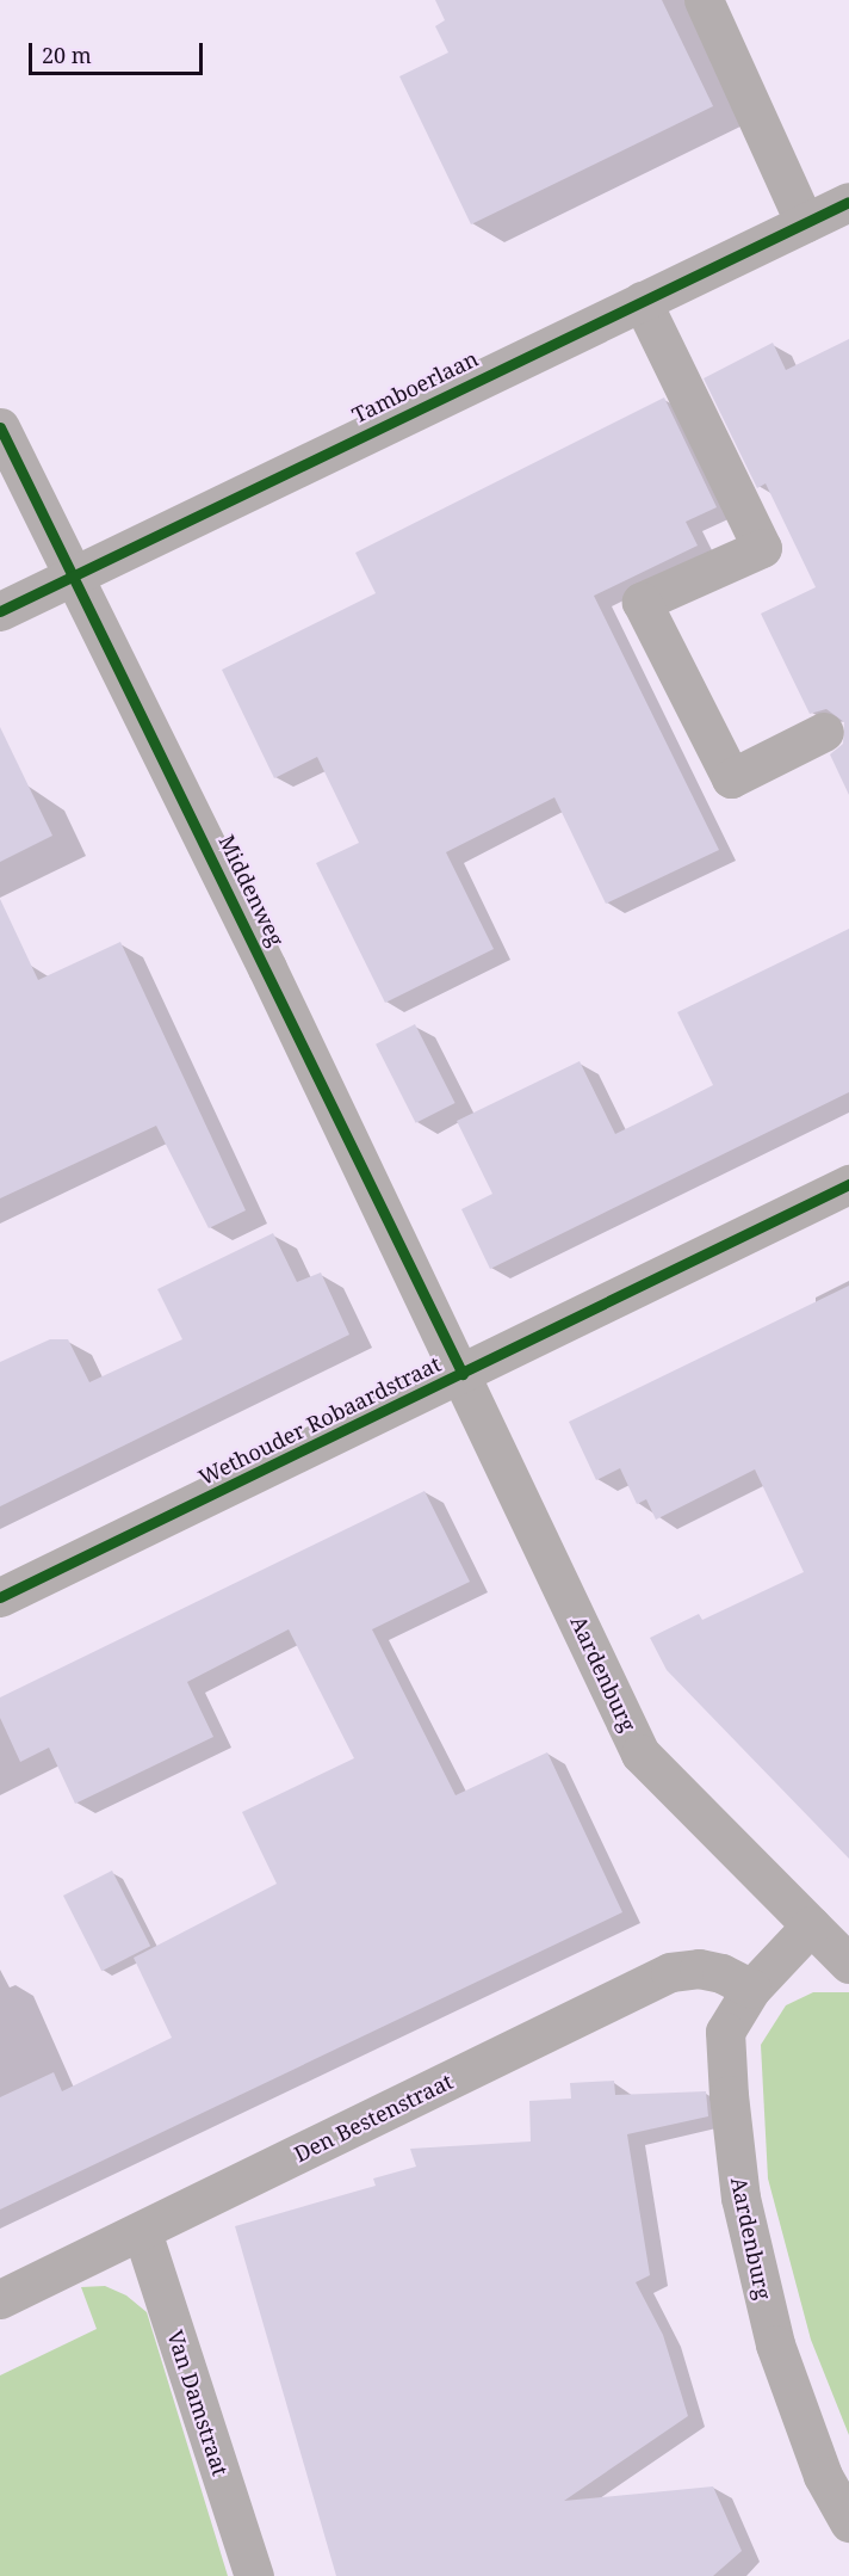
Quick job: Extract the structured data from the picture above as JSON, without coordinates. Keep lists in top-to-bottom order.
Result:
{
  "streets": {
    "street": [
      "Tamboerlaan",
      "Middenweg",
      "Wethouder Robaardstraat",
      "Aardenburg",
      "Den Bestenstraat",
      "Van Damstraat"
    ]
  },
  "crossings": [
    ["Tamboerlaan", "Middenweg"],
    ["Middenweg", "Wethouder Robaardstraat"],
    ["Middenweg", "Aardenburg"],
    ["Wethouder Robaardstraat", "Aardenburg"],
    ["Aardenburg", "Den Bestenstraat"],
    ["Den Bestenstraat", "Van Damstraat"]
  ],
  "scale_bar": "20 m"
}
